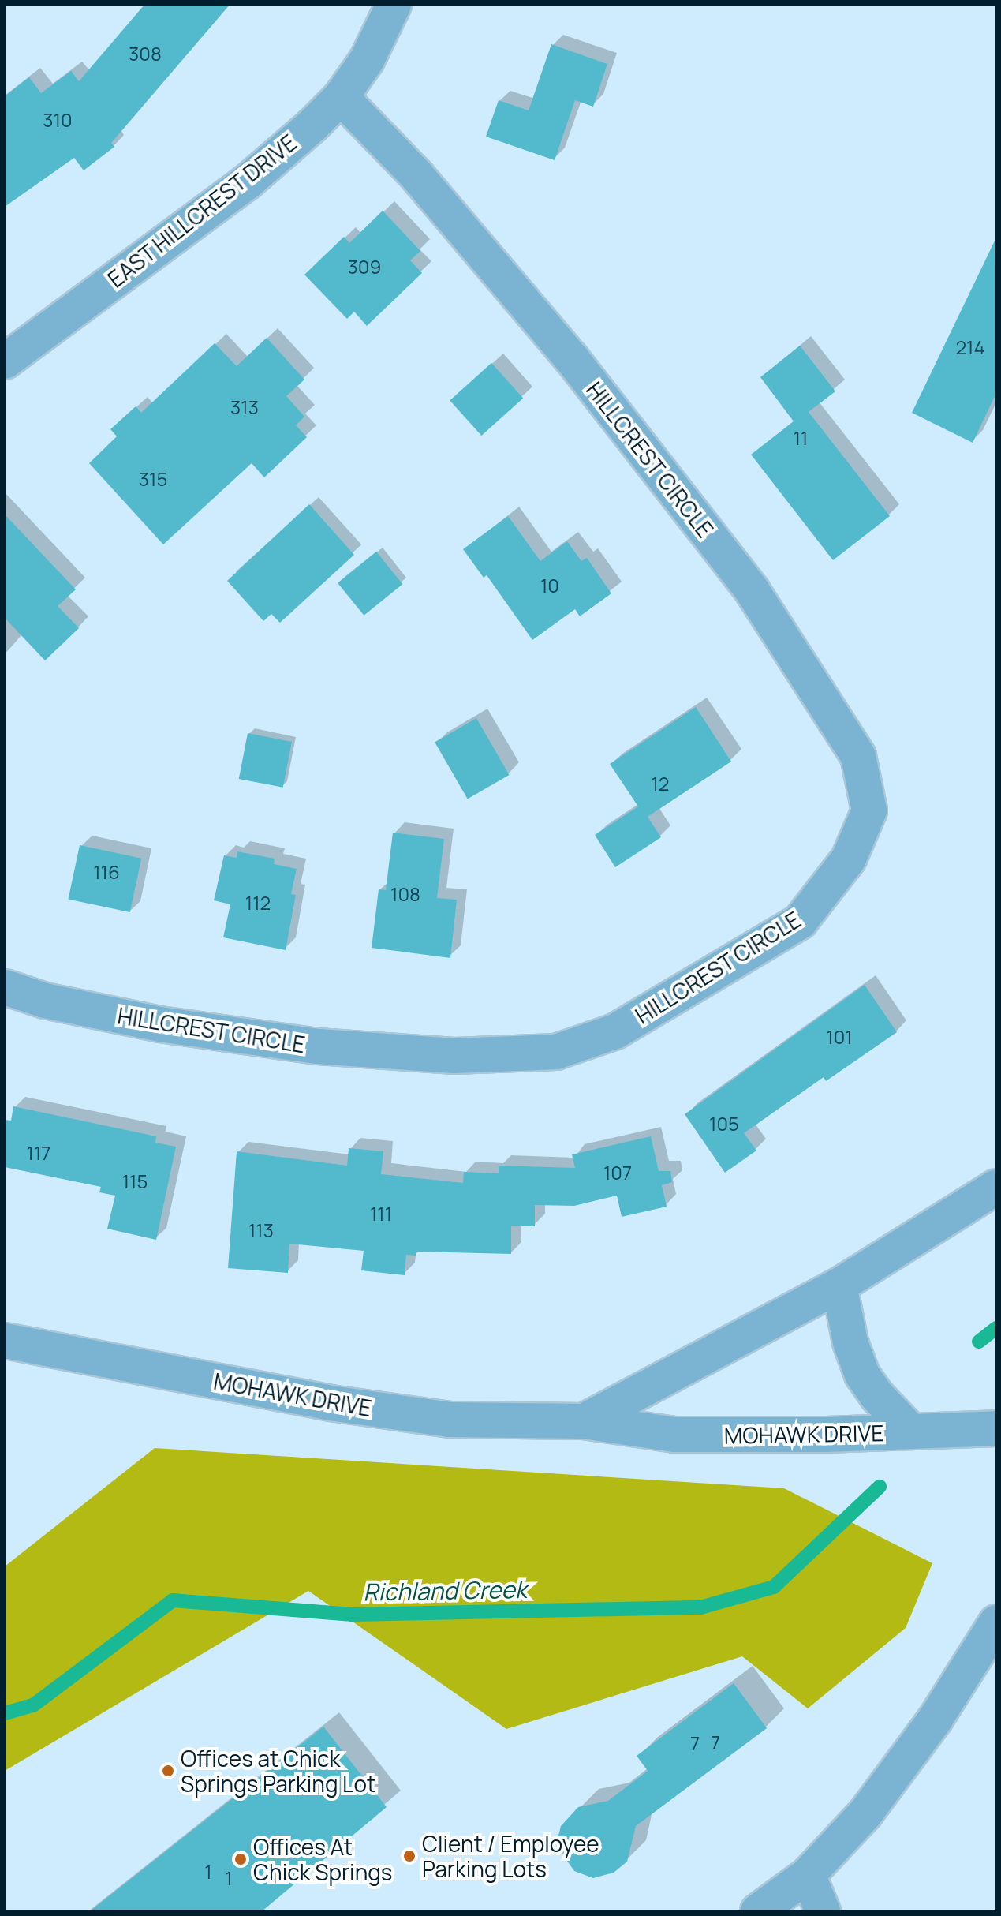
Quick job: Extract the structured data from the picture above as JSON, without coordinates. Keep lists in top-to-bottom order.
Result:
{
  "streets": {
    "street": ["EAST HILLCREST DRIVE", "HILLCREST CIRCLE", "MOHAWK DRIVE"]
  },
  "crossings": [
    ["EAST HILLCREST DRIVE", "HILLCREST CIRCLE"]
  ],
  "water": ["Richland Creek"],
  "places": ["Offices at Chick Springs Parking Lot", "Client / Employee Parking Lots", "Offices At Chick Springs"],
  "house_numbers": [
    "308",
    "310",
    "309",
    "214",
    "313",
    "11",
    "315",
    "10",
    "12",
    "116",
    "108",
    "112",
    "101",
    "105",
    "117",
    "107",
    "115",
    "111",
    "113",
    "7",
    "7",
    "1",
    "1"
  ]
}
